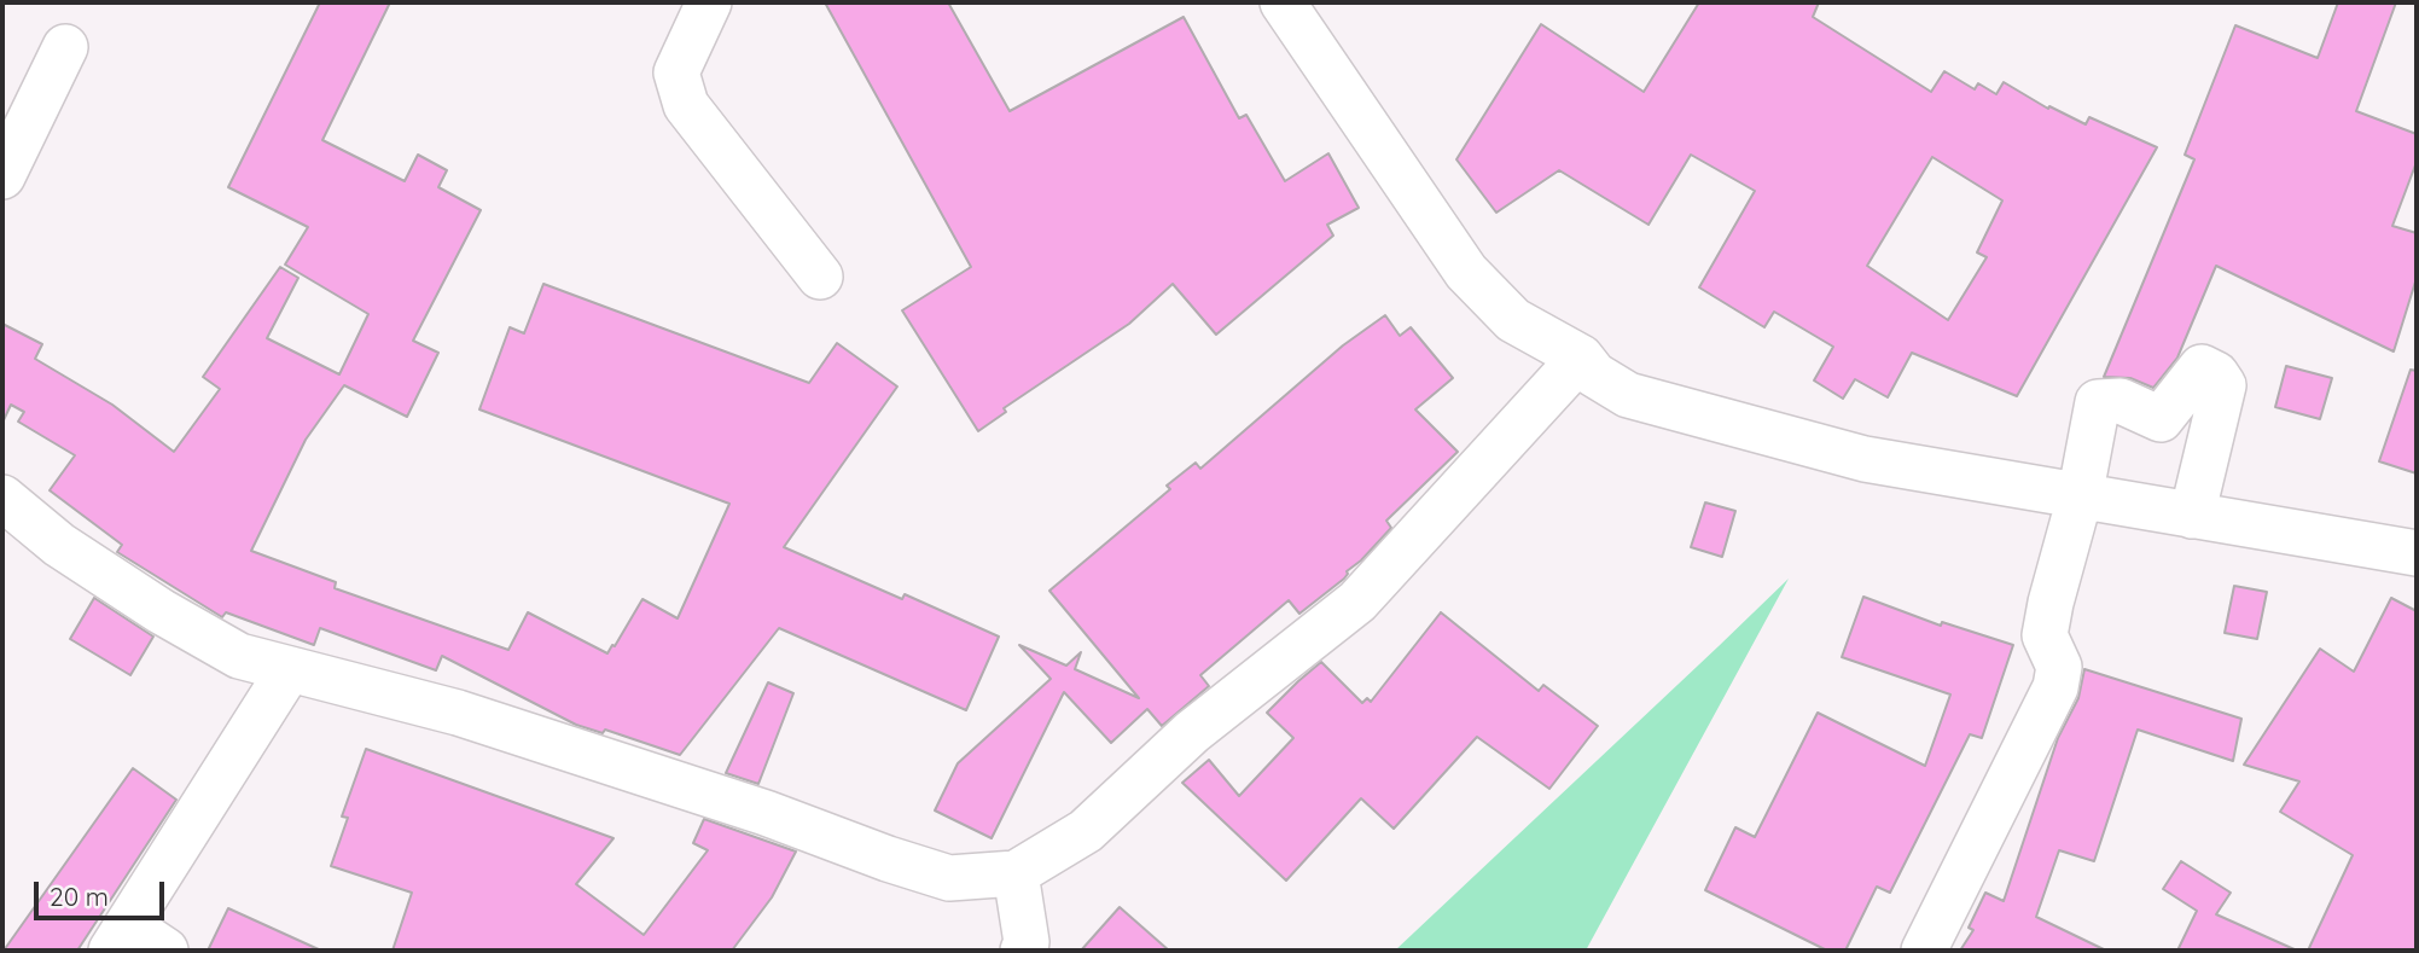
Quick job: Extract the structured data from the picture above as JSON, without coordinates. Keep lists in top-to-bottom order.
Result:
{
  "scale_bar": "20 m"
}
